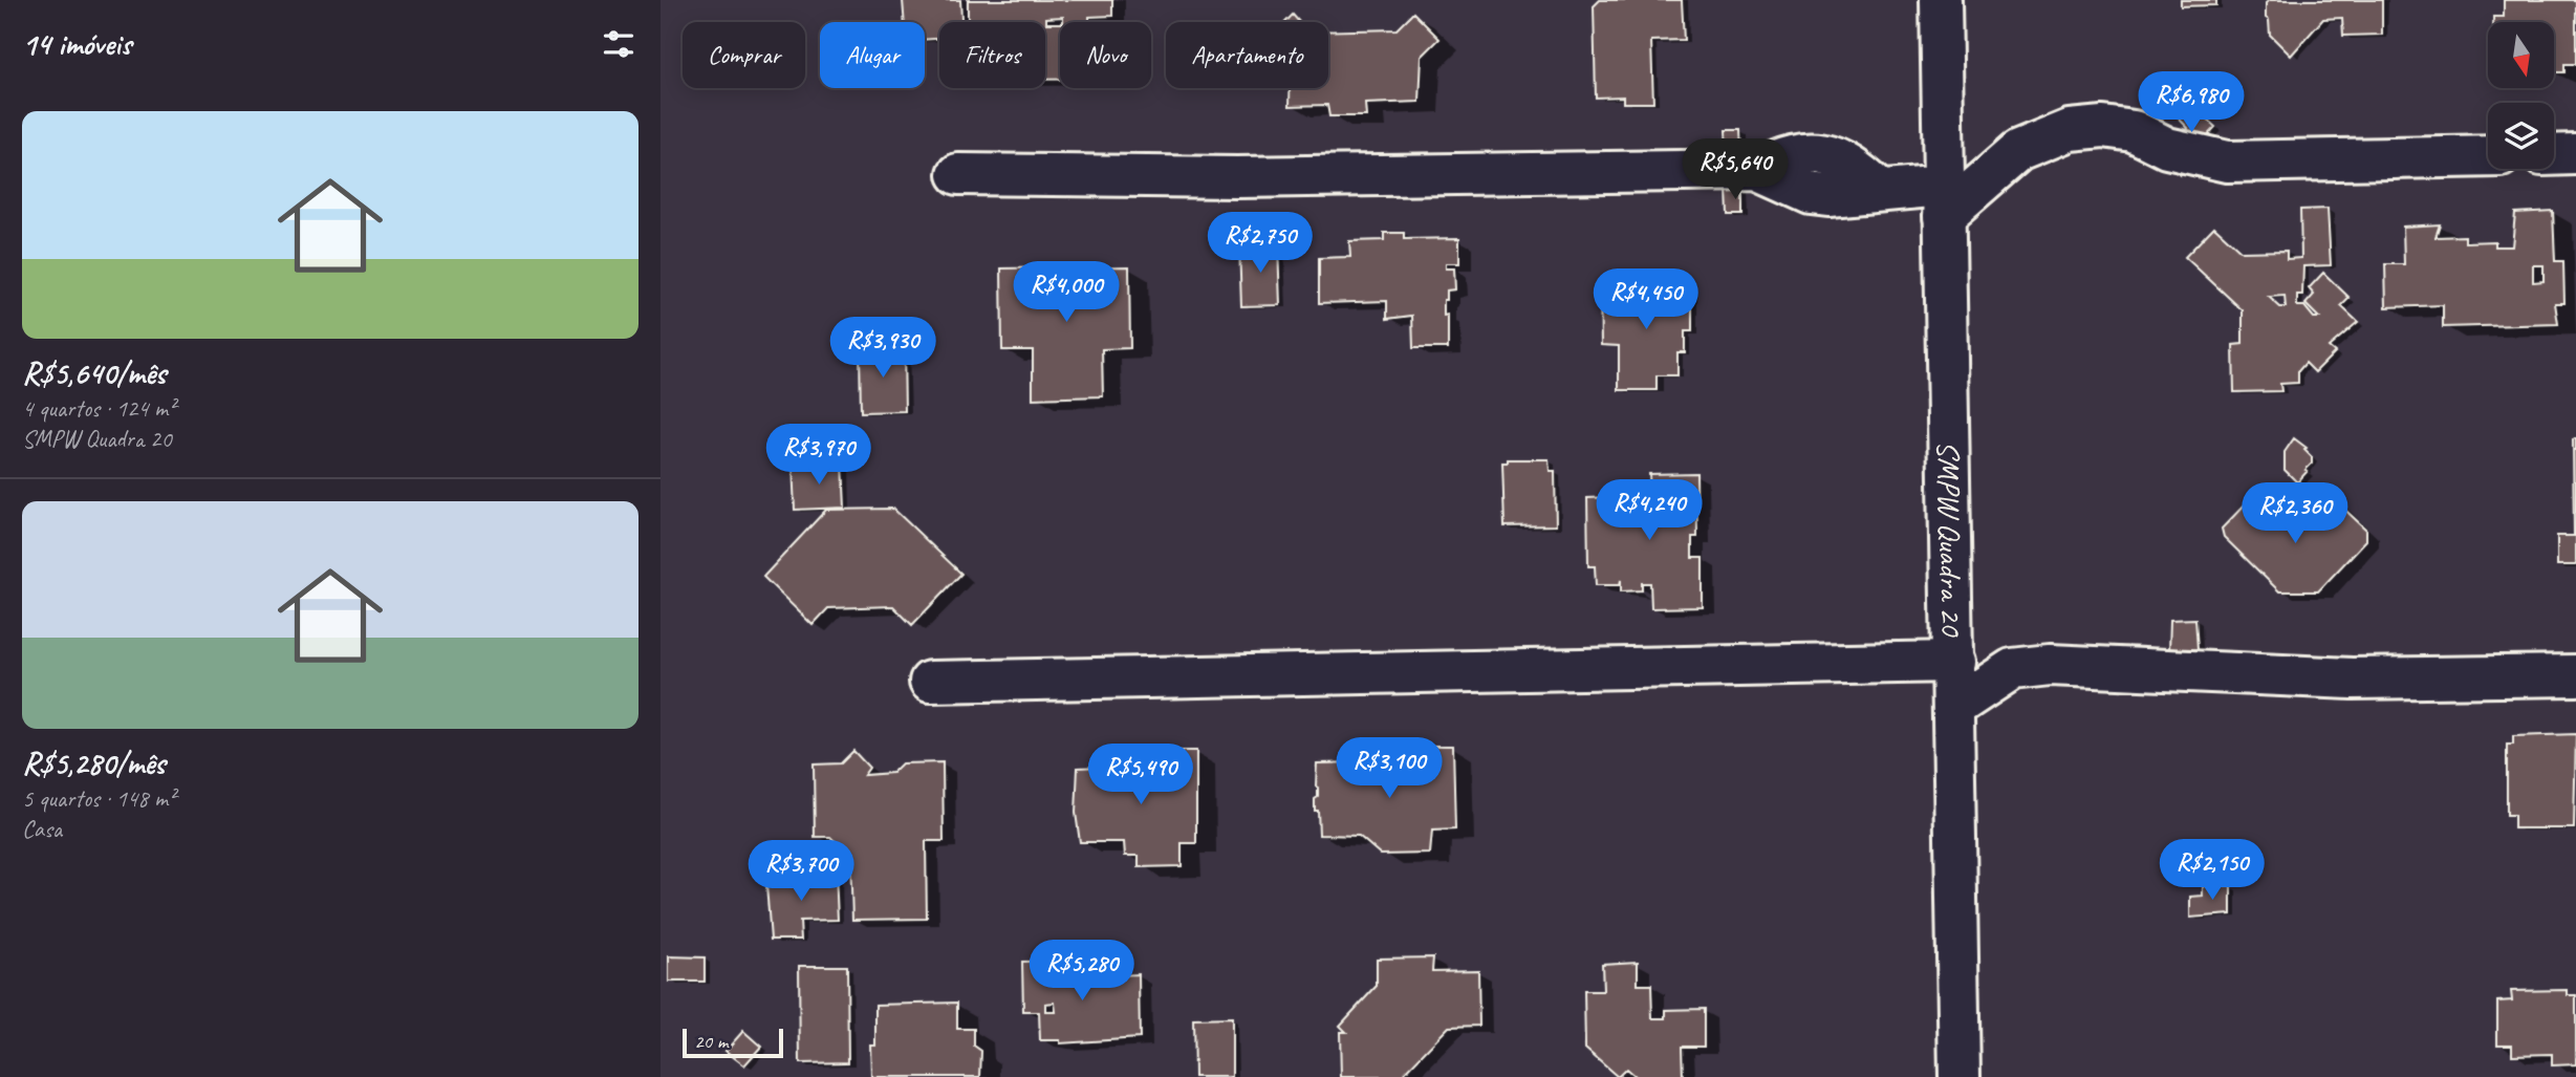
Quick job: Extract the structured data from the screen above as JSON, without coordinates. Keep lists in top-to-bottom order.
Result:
{
  "streets": {
    "street": ["SMPW Quadra 20"]
  },
  "scale_bar": "20 m",
  "north": "bottom",
  "page": {
    "heading": "14 imóveis",
    "chip": [
      "Comprar",
      "Alugar",
      "Filtros",
      "Novo",
      "Apartamento"
    ],
    "price": [
      "R$6,980",
      "R$5,640",
      "R$2,750",
      "R$4,000",
      "R$4,450",
      "R$3,930",
      "R$3,970",
      "R$4,240",
      "R$2,360",
      "R$3,100",
      "R$5,490",
      "R$2,150",
      "R$3,700",
      "R$5,280"
    ],
    "list": [
      {
        "name": "R$5,640/mês",
        "note": "4 quartos · 124 m² · SMPW Quadra 20"
      },
      {
        "name": "R$5,280/mês",
        "note": "5 quartos · 148 m² · Casa"
      }
    ],
    "scale": "20 m"
  }
}
